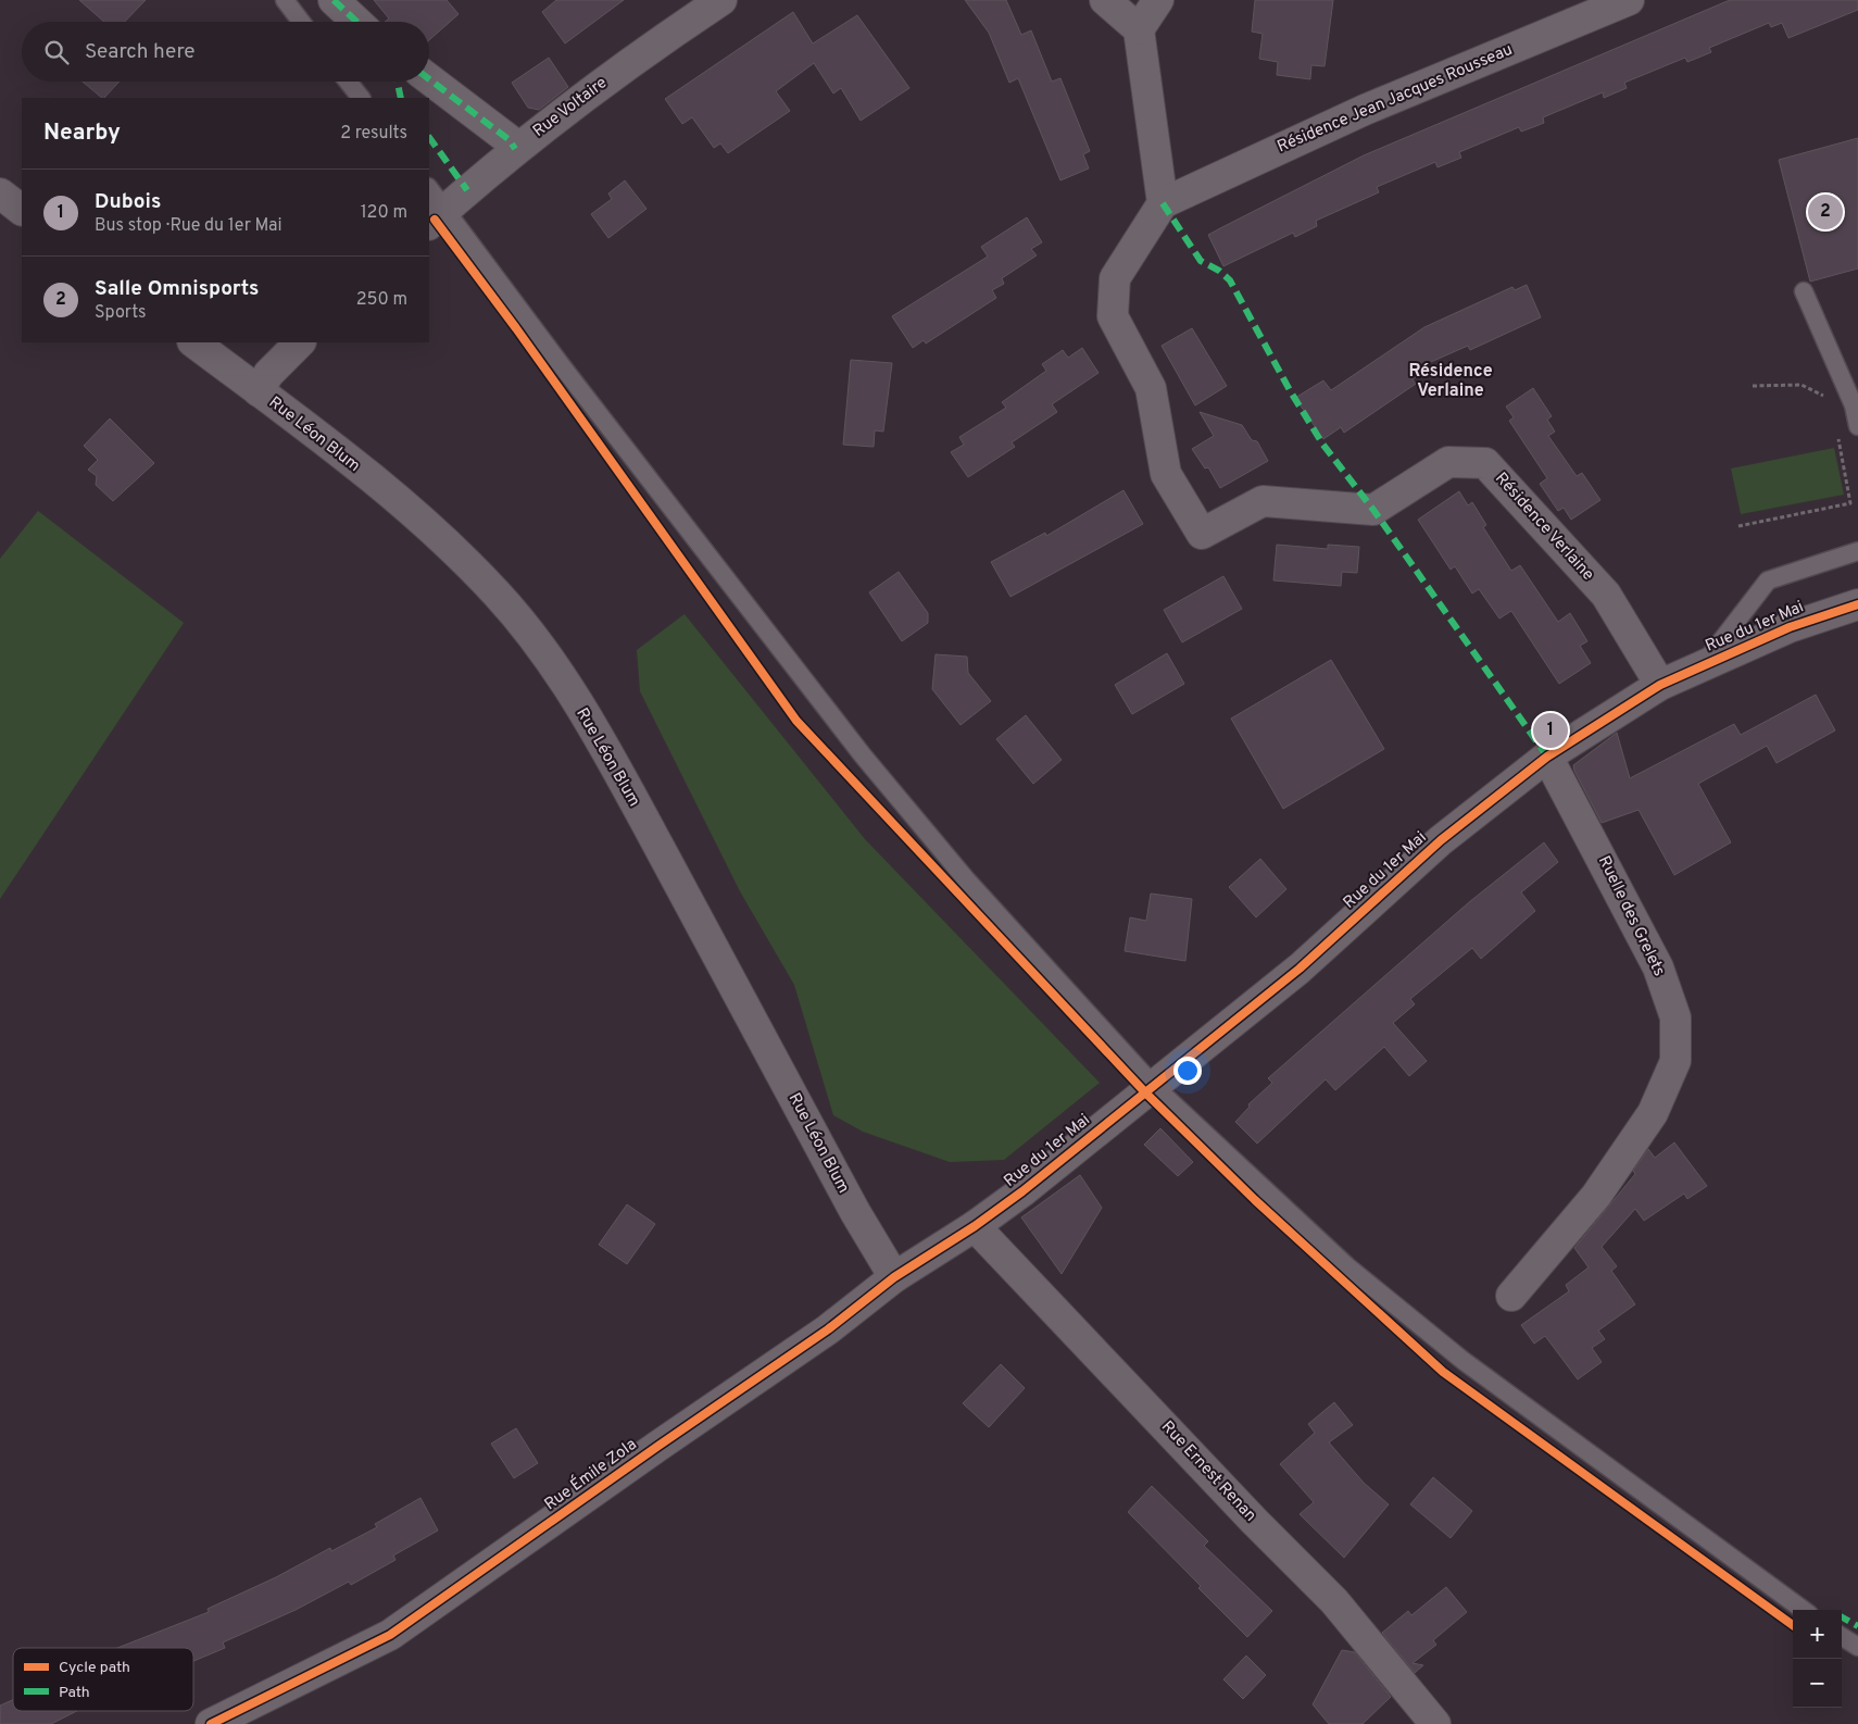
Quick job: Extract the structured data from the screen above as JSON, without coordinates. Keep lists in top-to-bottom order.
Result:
{
  "streets": {
    "street": [
      "Résidence Jean Jacques Rousseau",
      "Rue Voltaire",
      "Rue Léon Blum",
      "Résidence Verlaine",
      "Rue du 1er Mai",
      "Ruelle des Grelets",
      "Rue Ernest Renan",
      "Rue Émile Zola"
    ]
  },
  "crossings": [
    ["Résidence Jean Jacques Rousseau", "Résidence Verlaine"],
    ["Rue Léon Blum", "Rue Émile Zola"],
    ["Résidence Verlaine", "Rue du 1er Mai"],
    ["Rue du 1er Mai", "Ruelle des Grelets"],
    ["Rue du 1er Mai", "Rue Ernest Renan"],
    ["Rue du 1er Mai", "Rue Émile Zola"],
    ["Rue Ernest Renan", "Rue Émile Zola"]
  ],
  "districts": ["Résidence Verlaine"],
  "legend": ["Cycle path", "Path"],
  "page": {
    "search": "Search here",
    "heading": ["Nearby", "2 results"],
    "list": [
      {
        "mark": "1",
        "name": "Dubois",
        "note": "Bus stop · Rue du 1er Mai",
        "value": "120 m"
      },
      {
        "mark": "2",
        "name": "Salle Omnisports",
        "note": "Sports",
        "value": "250 m"
      }
    ],
    "pins": ["2", "1"],
    "map_buttons": ["+", "−"]
  }
}
